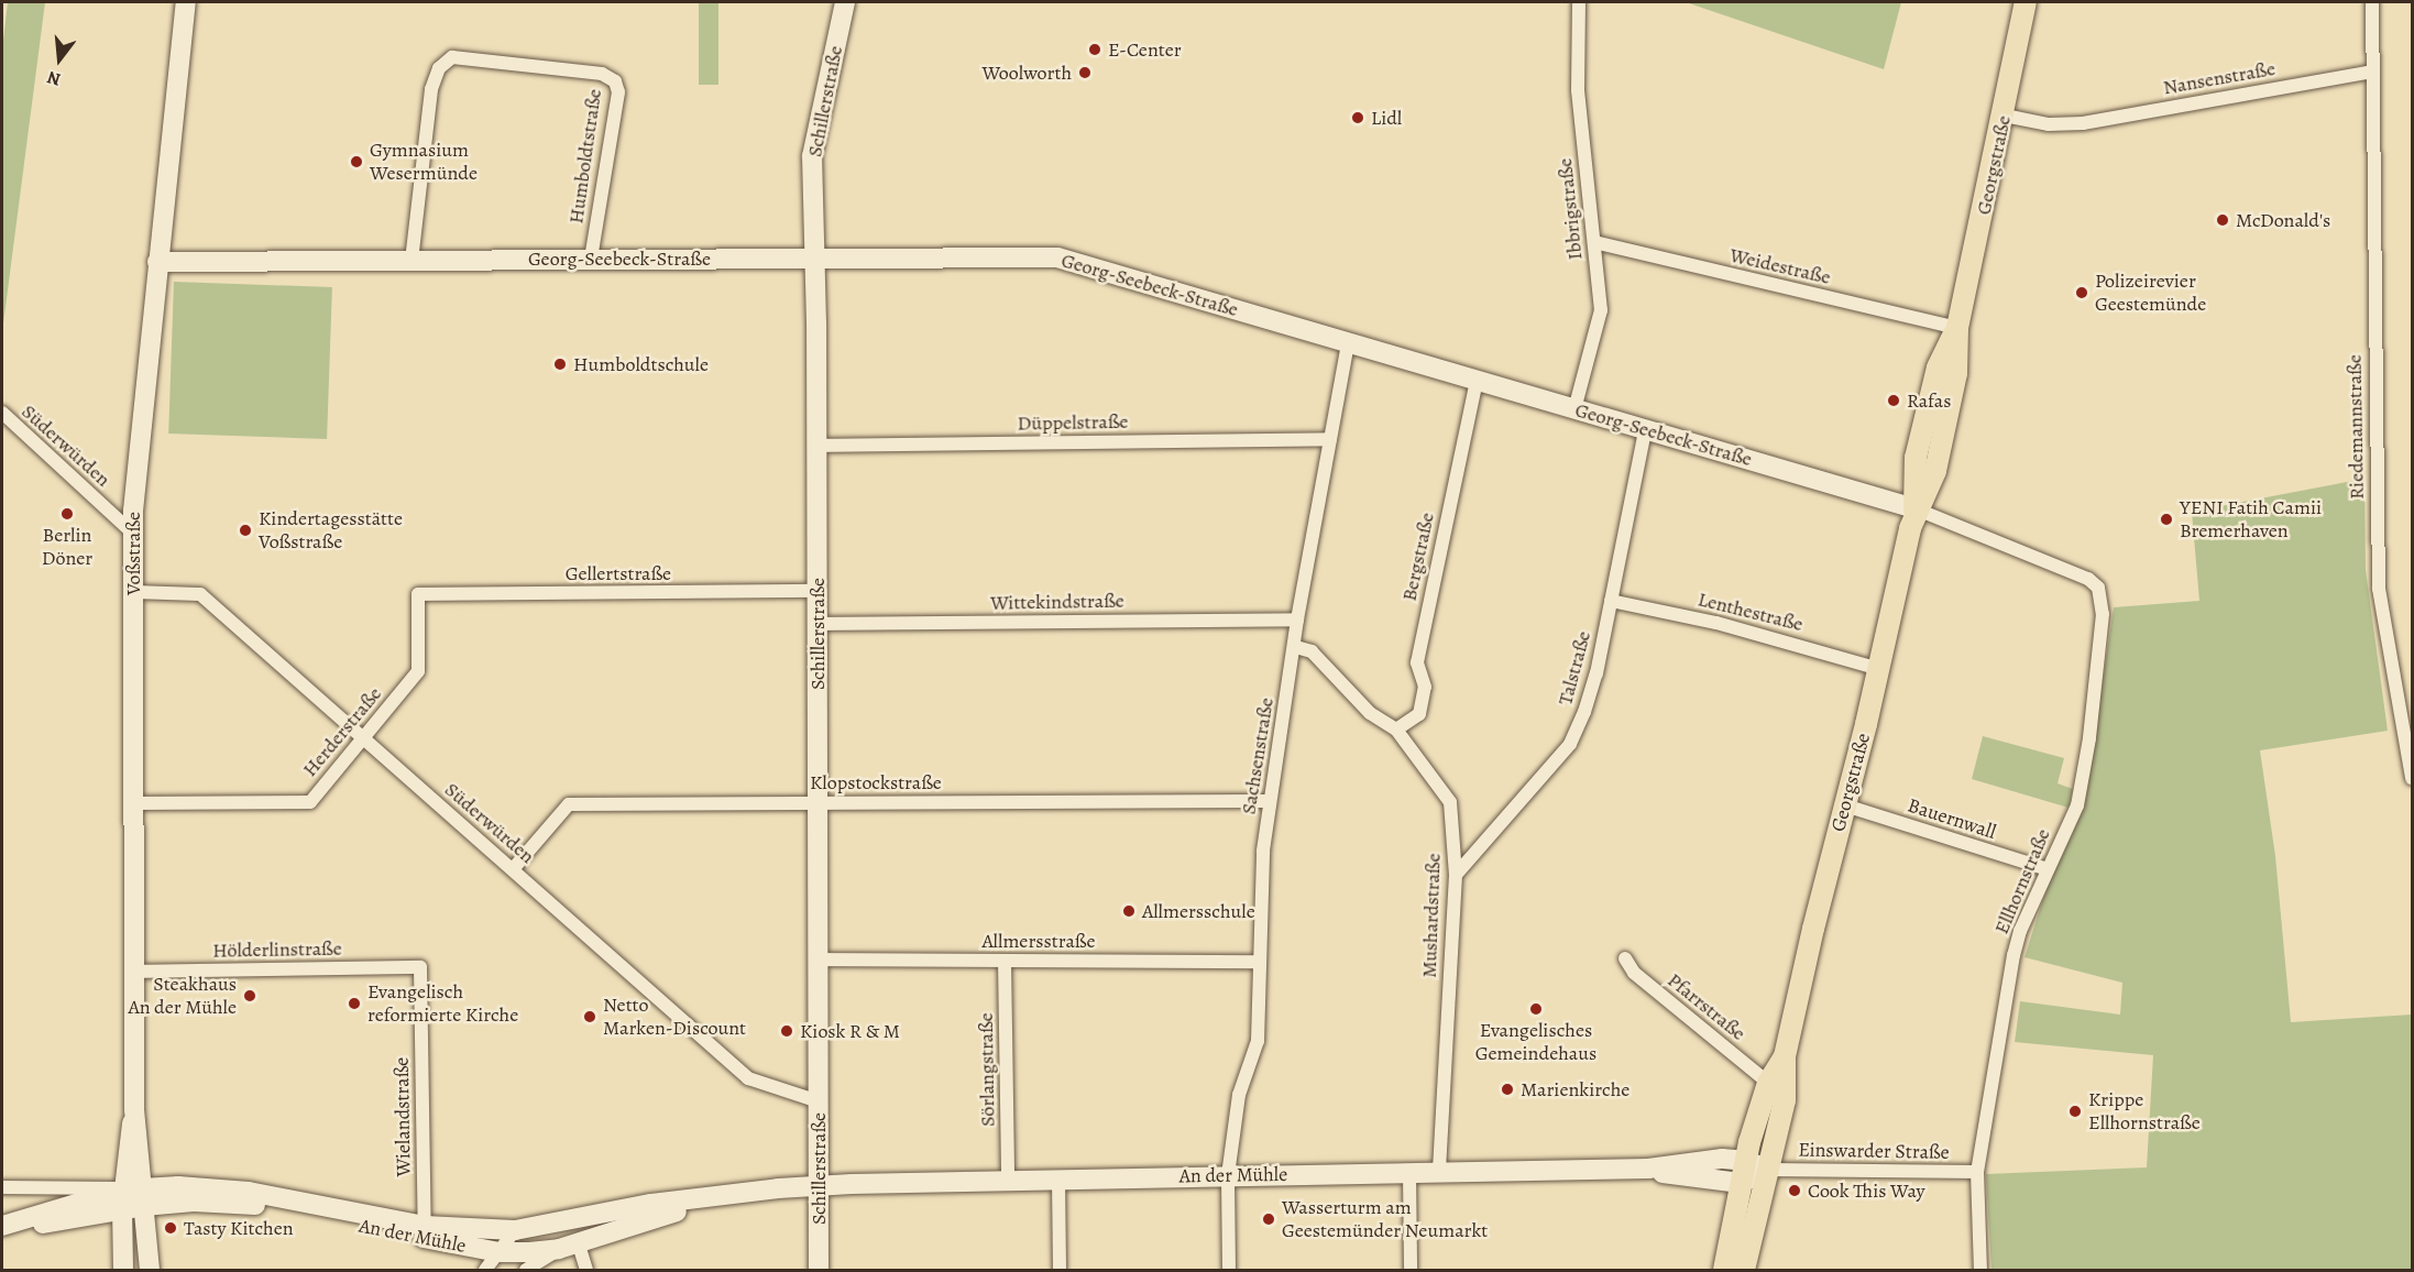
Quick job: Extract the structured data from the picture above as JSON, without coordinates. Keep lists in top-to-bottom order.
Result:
{
  "streets": {
    "main road": ["Georgstraße"],
    "street": [
      "Nansenstraße",
      "Schillerstraße",
      "Humboldtstraße",
      "Ibbrigstraße",
      "Georg-Seebeck-Straße",
      "Weidestraße",
      "Düppelstraße",
      "Riedemannstraße",
      "Süderwürden",
      "Voßstraße",
      "Bergstraße",
      "Gellertstraße",
      "Wittekindstraße",
      "Lenthestraße",
      "Talstraße",
      "Herderstraße",
      "Sachsenstraße",
      "Klopstockstraße",
      "Bauernwall",
      "Ellhornstraße",
      "Mushardstraße",
      "Allmersstraße",
      "Hölderlinstraße",
      "Pfarrstraße",
      "Sörlangstraße",
      "Wielandstraße",
      "Einswarder Straße",
      "An der Mühle"
    ]
  },
  "crossings": [
    ["Nansenstraße", "Georgstraße"],
    ["Nansenstraße", "Riedemannstraße"],
    ["Schillerstraße", "Georg-Seebeck-Straße"],
    ["Schillerstraße", "Düppelstraße"],
    ["Schillerstraße", "Süderwürden"],
    ["Schillerstraße", "Gellertstraße"],
    ["Schillerstraße", "Wittekindstraße"],
    ["Schillerstraße", "Klopstockstraße"],
    ["Schillerstraße", "Allmersstraße"],
    ["Schillerstraße", "An der Mühle"],
    ["Humboldtstraße", "Georg-Seebeck-Straße"],
    ["Georgstraße", "Georg-Seebeck-Straße"],
    ["Georgstraße", "Weidestraße"],
    ["Georgstraße", "Lenthestraße"],
    ["Georgstraße", "Bauernwall"],
    ["Georgstraße", "Pfarrstraße"],
    ["Georgstraße", "Einswarder Straße"],
    ["Georgstraße", "An der Mühle"],
    ["Ibbrigstraße", "Georg-Seebeck-Straße"],
    ["Ibbrigstraße", "Weidestraße"],
    ["Georg-Seebeck-Straße", "Voßstraße"],
    ["Georg-Seebeck-Straße", "Bergstraße"],
    ["Georg-Seebeck-Straße", "Talstraße"],
    ["Georg-Seebeck-Straße", "Sachsenstraße"],
    ["Georg-Seebeck-Straße", "Ellhornstraße"],
    ["Düppelstraße", "Sachsenstraße"],
    ["Süderwürden", "Voßstraße"],
    ["Süderwürden", "Herderstraße"],
    ["Süderwürden", "Klopstockstraße"],
    ["Voßstraße", "Herderstraße"],
    ["Voßstraße", "Hölderlinstraße"],
    ["Voßstraße", "An der Mühle"],
    ["Bergstraße", "Mushardstraße"],
    ["Gellertstraße", "Herderstraße"],
    ["Wittekindstraße", "Sachsenstraße"],
    ["Lenthestraße", "Talstraße"],
    ["Talstraße", "Mushardstraße"],
    ["Sachsenstraße", "Klopstockstraße"],
    ["Sachsenstraße", "Mushardstraße"],
    ["Sachsenstraße", "Allmersstraße"],
    ["Sachsenstraße", "An der Mühle"],
    ["Bauernwall", "Ellhornstraße"],
    ["Ellhornstraße", "Einswarder Straße"],
    ["Mushardstraße", "An der Mühle"],
    ["Allmersstraße", "Sörlangstraße"],
    ["Hölderlinstraße", "Wielandstraße"],
    ["Sörlangstraße", "An der Mühle"],
    ["Wielandstraße", "An der Mühle"],
    ["Einswarder Straße", "An der Mühle"]
  ],
  "places": [
    "E-Center",
    "Woolworth",
    "Lidl",
    "Gymnasium Wesermünde",
    "McDonald's",
    "Polizeirevier Geestemünde",
    "Humboldtschule",
    "Rafas",
    "Berlin Döner",
    "YENI Fatih Camii Bremerhaven",
    "Kindertagesstätte Voßstraße",
    "Allmersschule",
    "Steakhaus An der Mühle",
    "Evangelisch reformierte Kirche",
    "Evangelisches Gemeindehaus",
    "Netto Marken-Discount",
    "Kiosk R & M",
    "Marienkirche",
    "Krippe Ellhornstraße",
    "Cook This Way",
    "Wasserturm am Geestemünder Neumarkt",
    "Tasty Kitchen"
  ],
  "north": "bottom"
}
